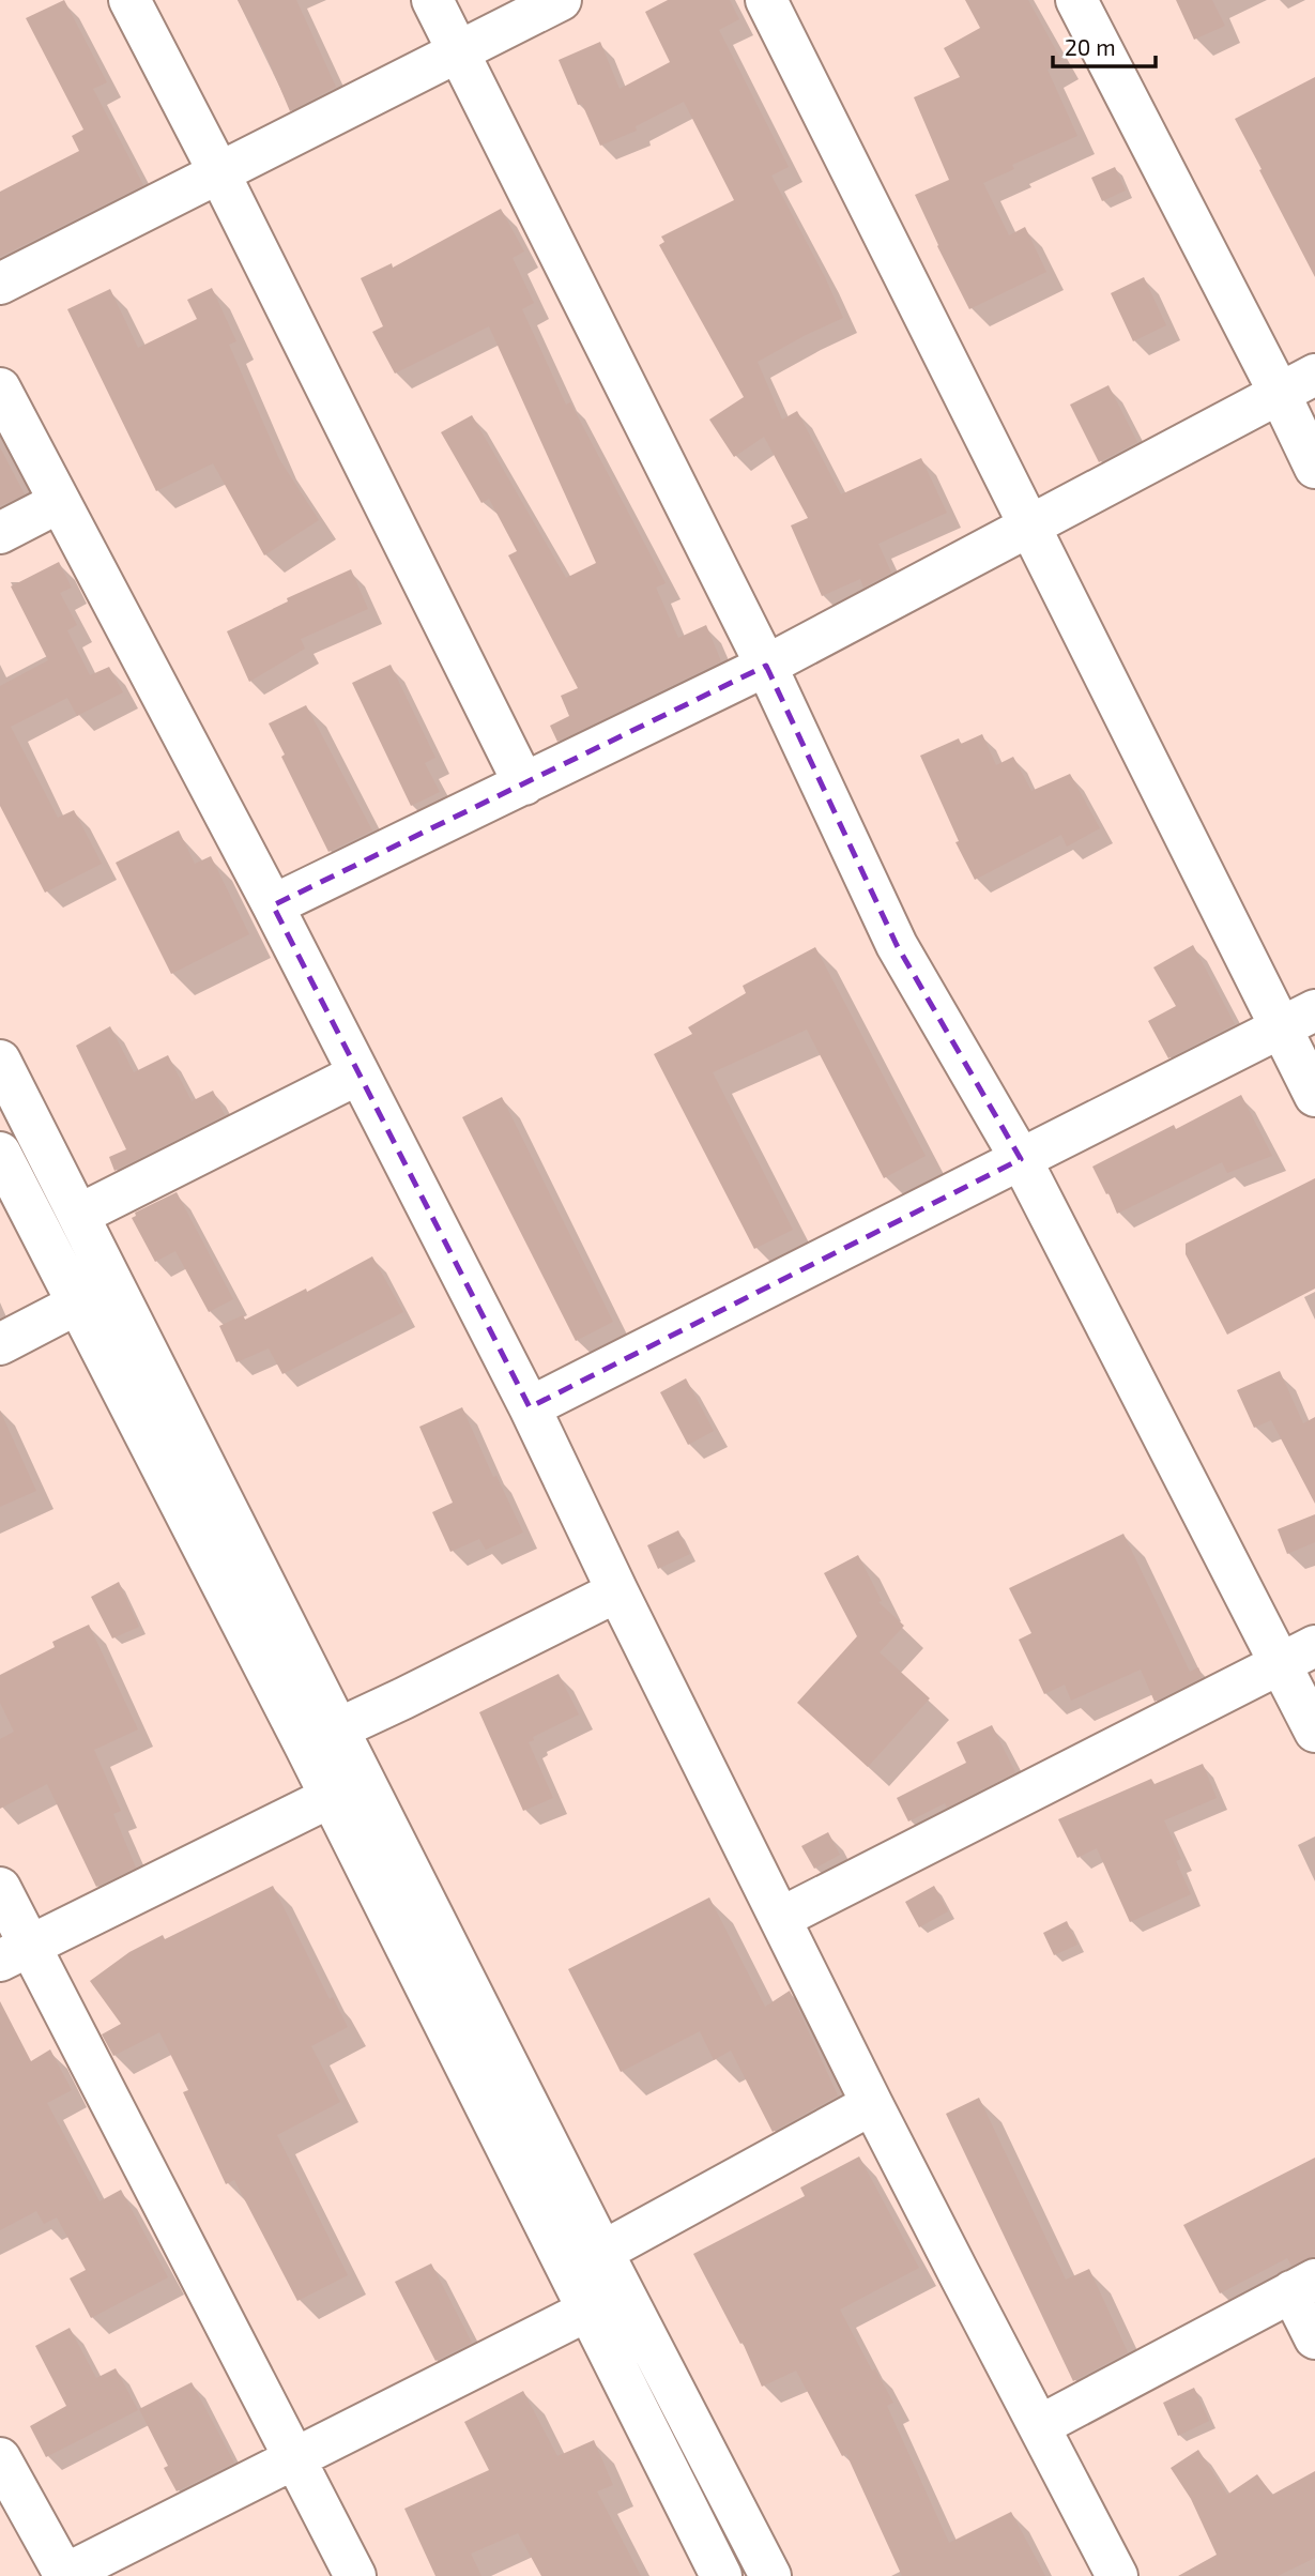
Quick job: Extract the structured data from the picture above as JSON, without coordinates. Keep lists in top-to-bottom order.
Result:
{
  "scale_bar": "20 m"
}
